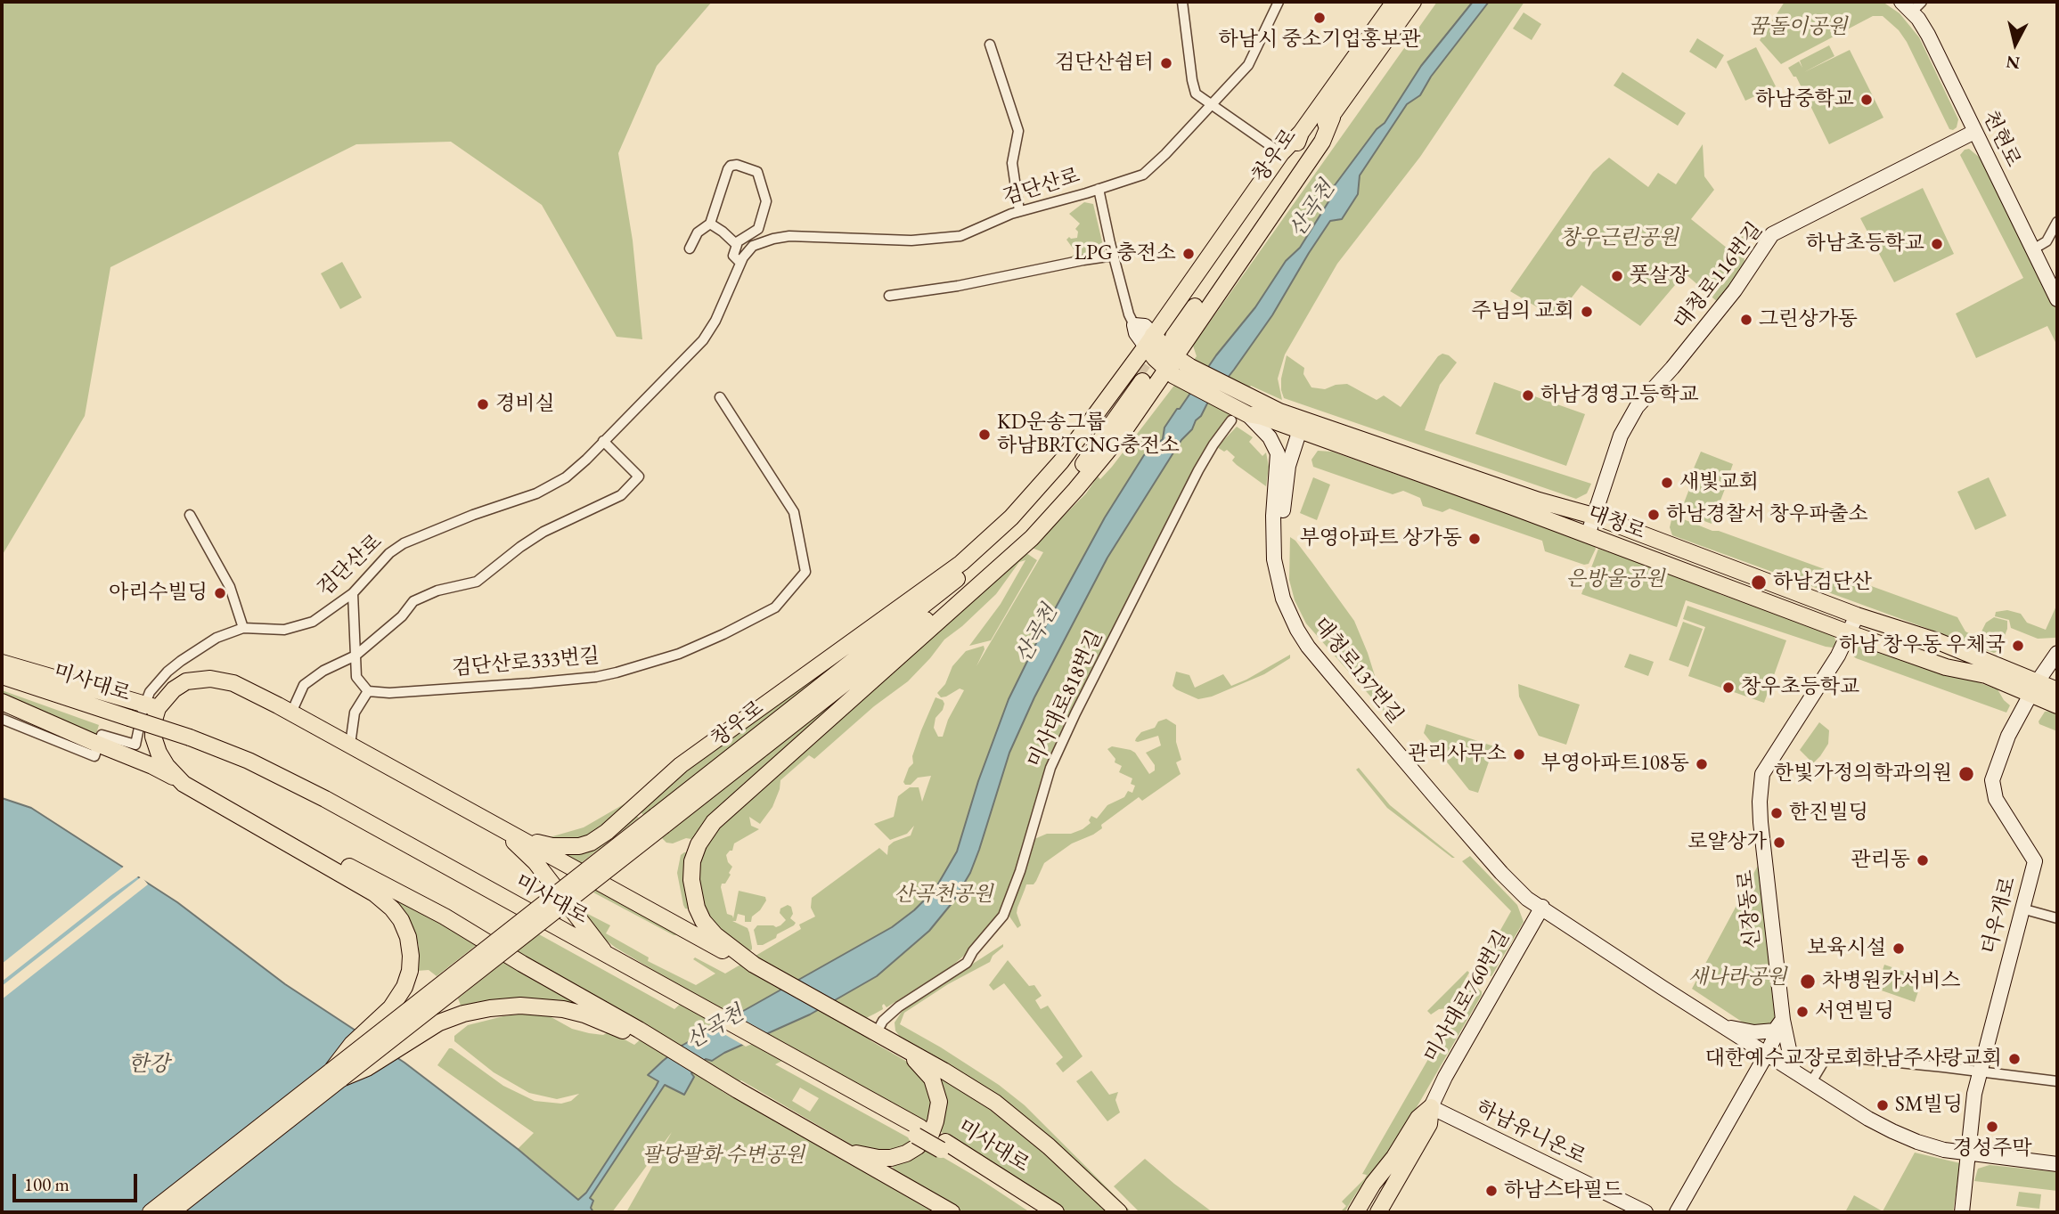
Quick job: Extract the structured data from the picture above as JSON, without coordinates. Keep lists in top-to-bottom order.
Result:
{
  "streets": {
    "main road": [
      "천현로",
      "창우로",
      "대청로116번길",
      "대청로",
      "대청로137번길",
      "미사대로",
      "신장동로",
      "더우개로",
      "미사대로760번길",
      "하남유니온로"
    ],
    "street": ["검단산로", "검단산로333번길", "미사대로818번길"]
  },
  "crossings": [
    ["천현로", "대청로116번길"],
    ["대청로116번길", "대청로"],
    ["대청로", "대청로137번길"],
    ["대청로", "미사대로818번길"],
    ["대청로", "신장동로"],
    ["대청로", "더우개로"],
    ["대청로137번길", "미사대로760번길"],
    ["미사대로760번길", "하남유니온로"]
  ],
  "water": ["산곡천", "한강"],
  "parks": [
    "꿈돌이공원",
    "창우근린공원",
    "은방울공원",
    "산곡천공원",
    "새나라공원",
    "팔당팔화 수변공원"
  ],
  "places": [
    "하남시 중소기업홍보관",
    "검단산쉼터",
    "하남중학교",
    "하남초등학교",
    "LPG 충전소",
    "풋살장",
    "주님의 교회",
    "그린상가동",
    "하남경영고등학교",
    "경비실",
    "KD운송그룹 하남BRTCNG충전소",
    "새빛교회",
    "하남경찰서 창우파출소",
    "부영아파트 상가동",
    "하남검단산",
    "아리수빌딩",
    "하남 창우동 우체국",
    "창우초등학교",
    "관리사무소",
    "부영아파트108동",
    "한빛가정의학과의원",
    "한진빌딩",
    "로얄상가",
    "관리동",
    "보육시설",
    "차병원카서비스",
    "서연빌딩",
    "대한예수교장로회하남주사랑교회",
    "SM빌딩",
    "경성주막",
    "하남스타필드"
  ],
  "scale_bar": "100 m",
  "north": "bottom"
}
